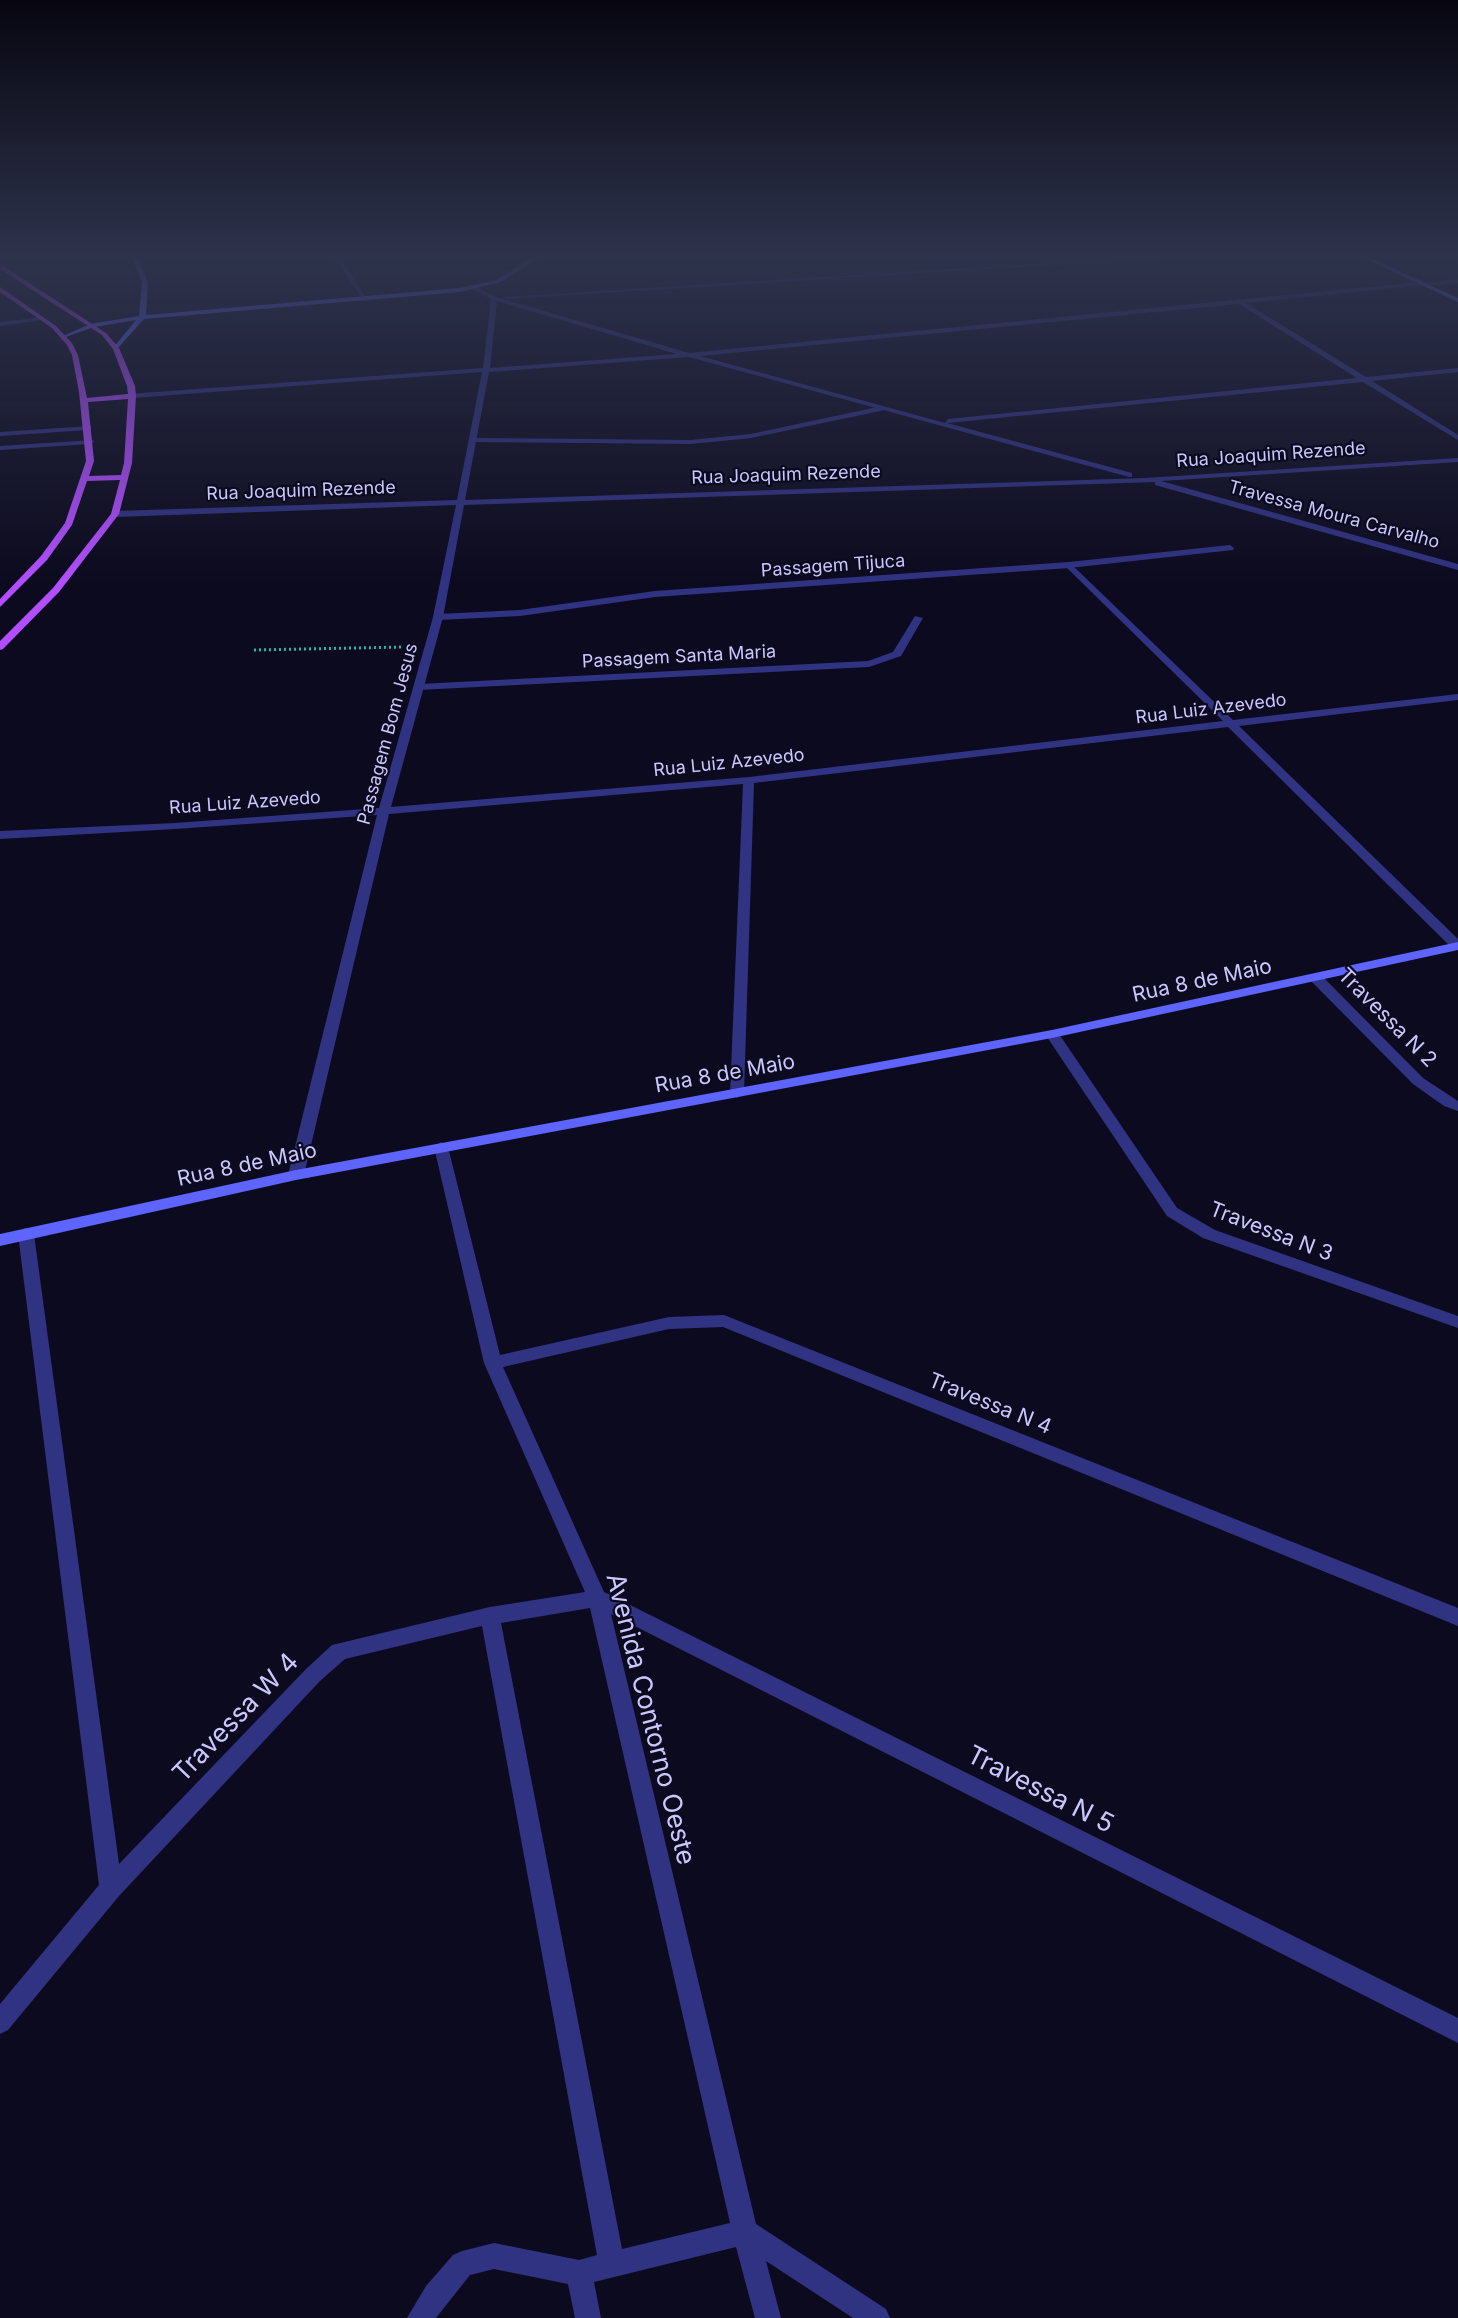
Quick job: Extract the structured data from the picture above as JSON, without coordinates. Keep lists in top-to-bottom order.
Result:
{
  "streets": {
    "main road": ["Rua 8 de Maio"],
    "street": [
      "Rua Joaquim Rezende",
      "Travessa Moura Carvalho",
      "Passagem Tijuca",
      "Passagem Santa Maria",
      "Rua Luiz Azevedo",
      "Passagem Bom Jesus",
      "Travessa N 2",
      "Travessa N 3",
      "Travessa N 4",
      "Travessa W 4",
      "Avenida Contorno Oeste",
      "Travessa N 5"
    ]
  },
  "crossings": [
    ["Rua Joaquim Rezende", "Travessa Moura Carvalho"],
    ["Rua Joaquim Rezende", "Passagem Bom Jesus"],
    ["Passagem Tijuca", "Passagem Bom Jesus"],
    ["Passagem Santa Maria", "Passagem Bom Jesus"],
    ["Rua Luiz Azevedo", "Passagem Bom Jesus"],
    ["Passagem Bom Jesus", "Rua 8 de Maio"],
    ["Rua 8 de Maio", "Travessa N 2"],
    ["Rua 8 de Maio", "Travessa N 3"],
    ["Rua 8 de Maio", "Avenida Contorno Oeste"],
    ["Travessa N 4", "Avenida Contorno Oeste"],
    ["Travessa W 4", "Avenida Contorno Oeste"],
    ["Travessa W 4", "Travessa N 5"],
    ["Avenida Contorno Oeste", "Travessa N 5"]
  ]
}
